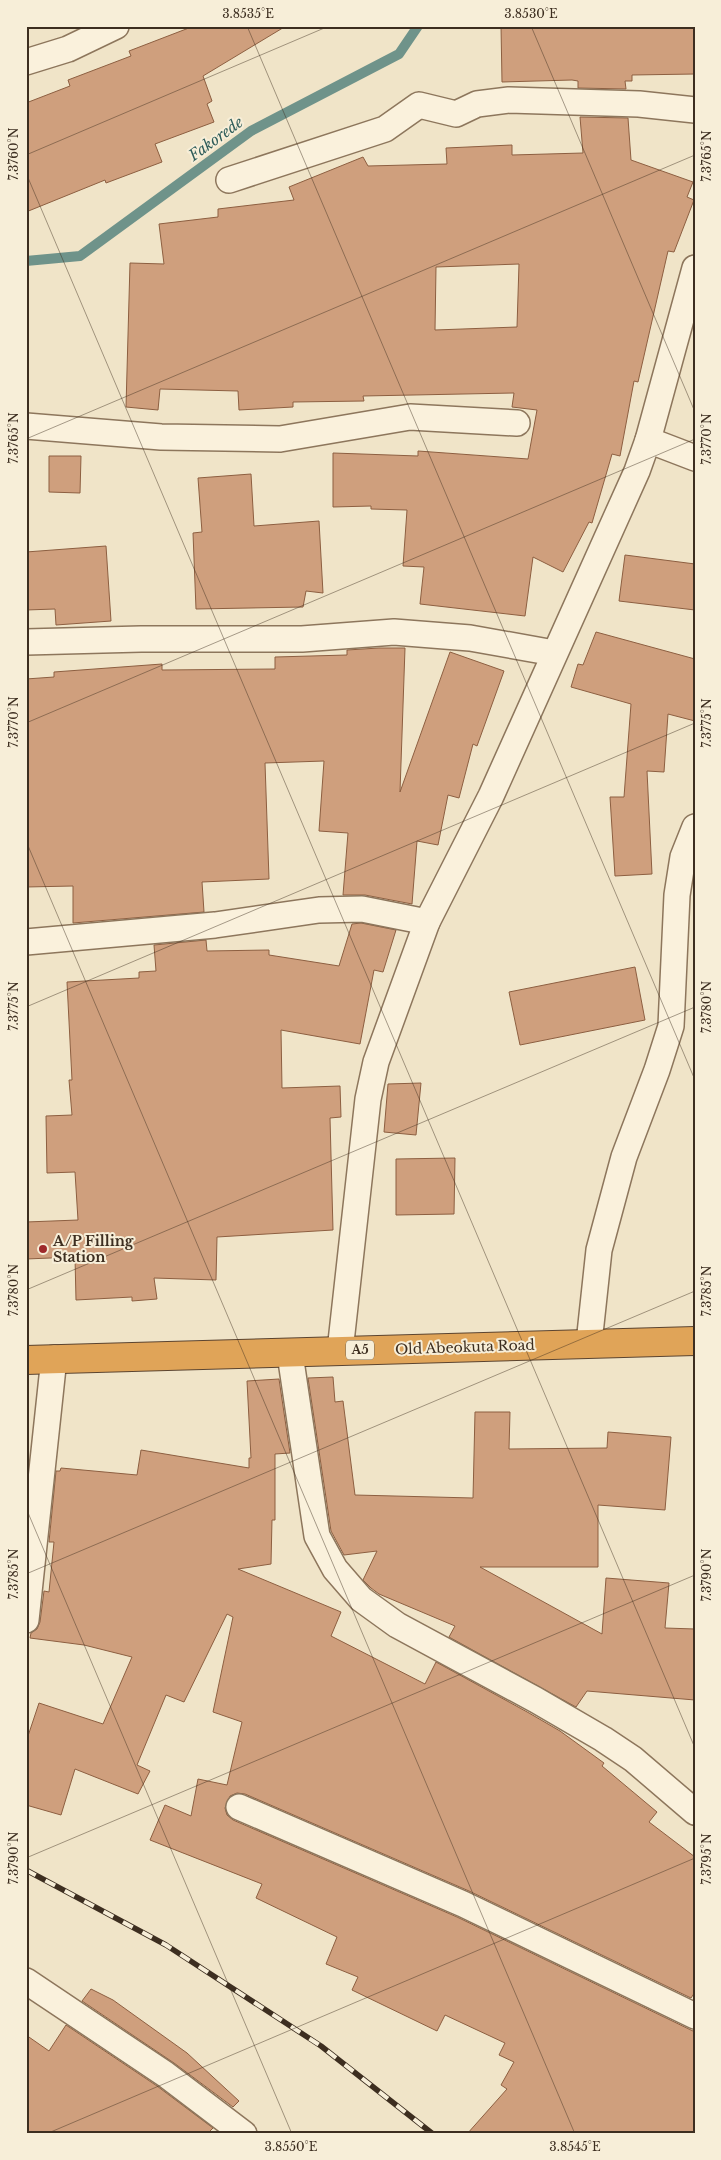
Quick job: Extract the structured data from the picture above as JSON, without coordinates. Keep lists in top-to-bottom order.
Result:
{
  "streets": {
    "highway": ["Old Abeokuta Road", "A5"]
  },
  "water": ["Fakorede"],
  "places": ["A/P Filling Station"],
  "coordinates": [
    "3.8535°E",
    "3.8530°E",
    "7.3760°N",
    "7.3765°N",
    "7.3770°N",
    "7.3775°N",
    "7.3780°N",
    "7.3785°N",
    "7.3790°N",
    "7.3795°N",
    "3.8550°E",
    "3.8545°E"
  ]
}
